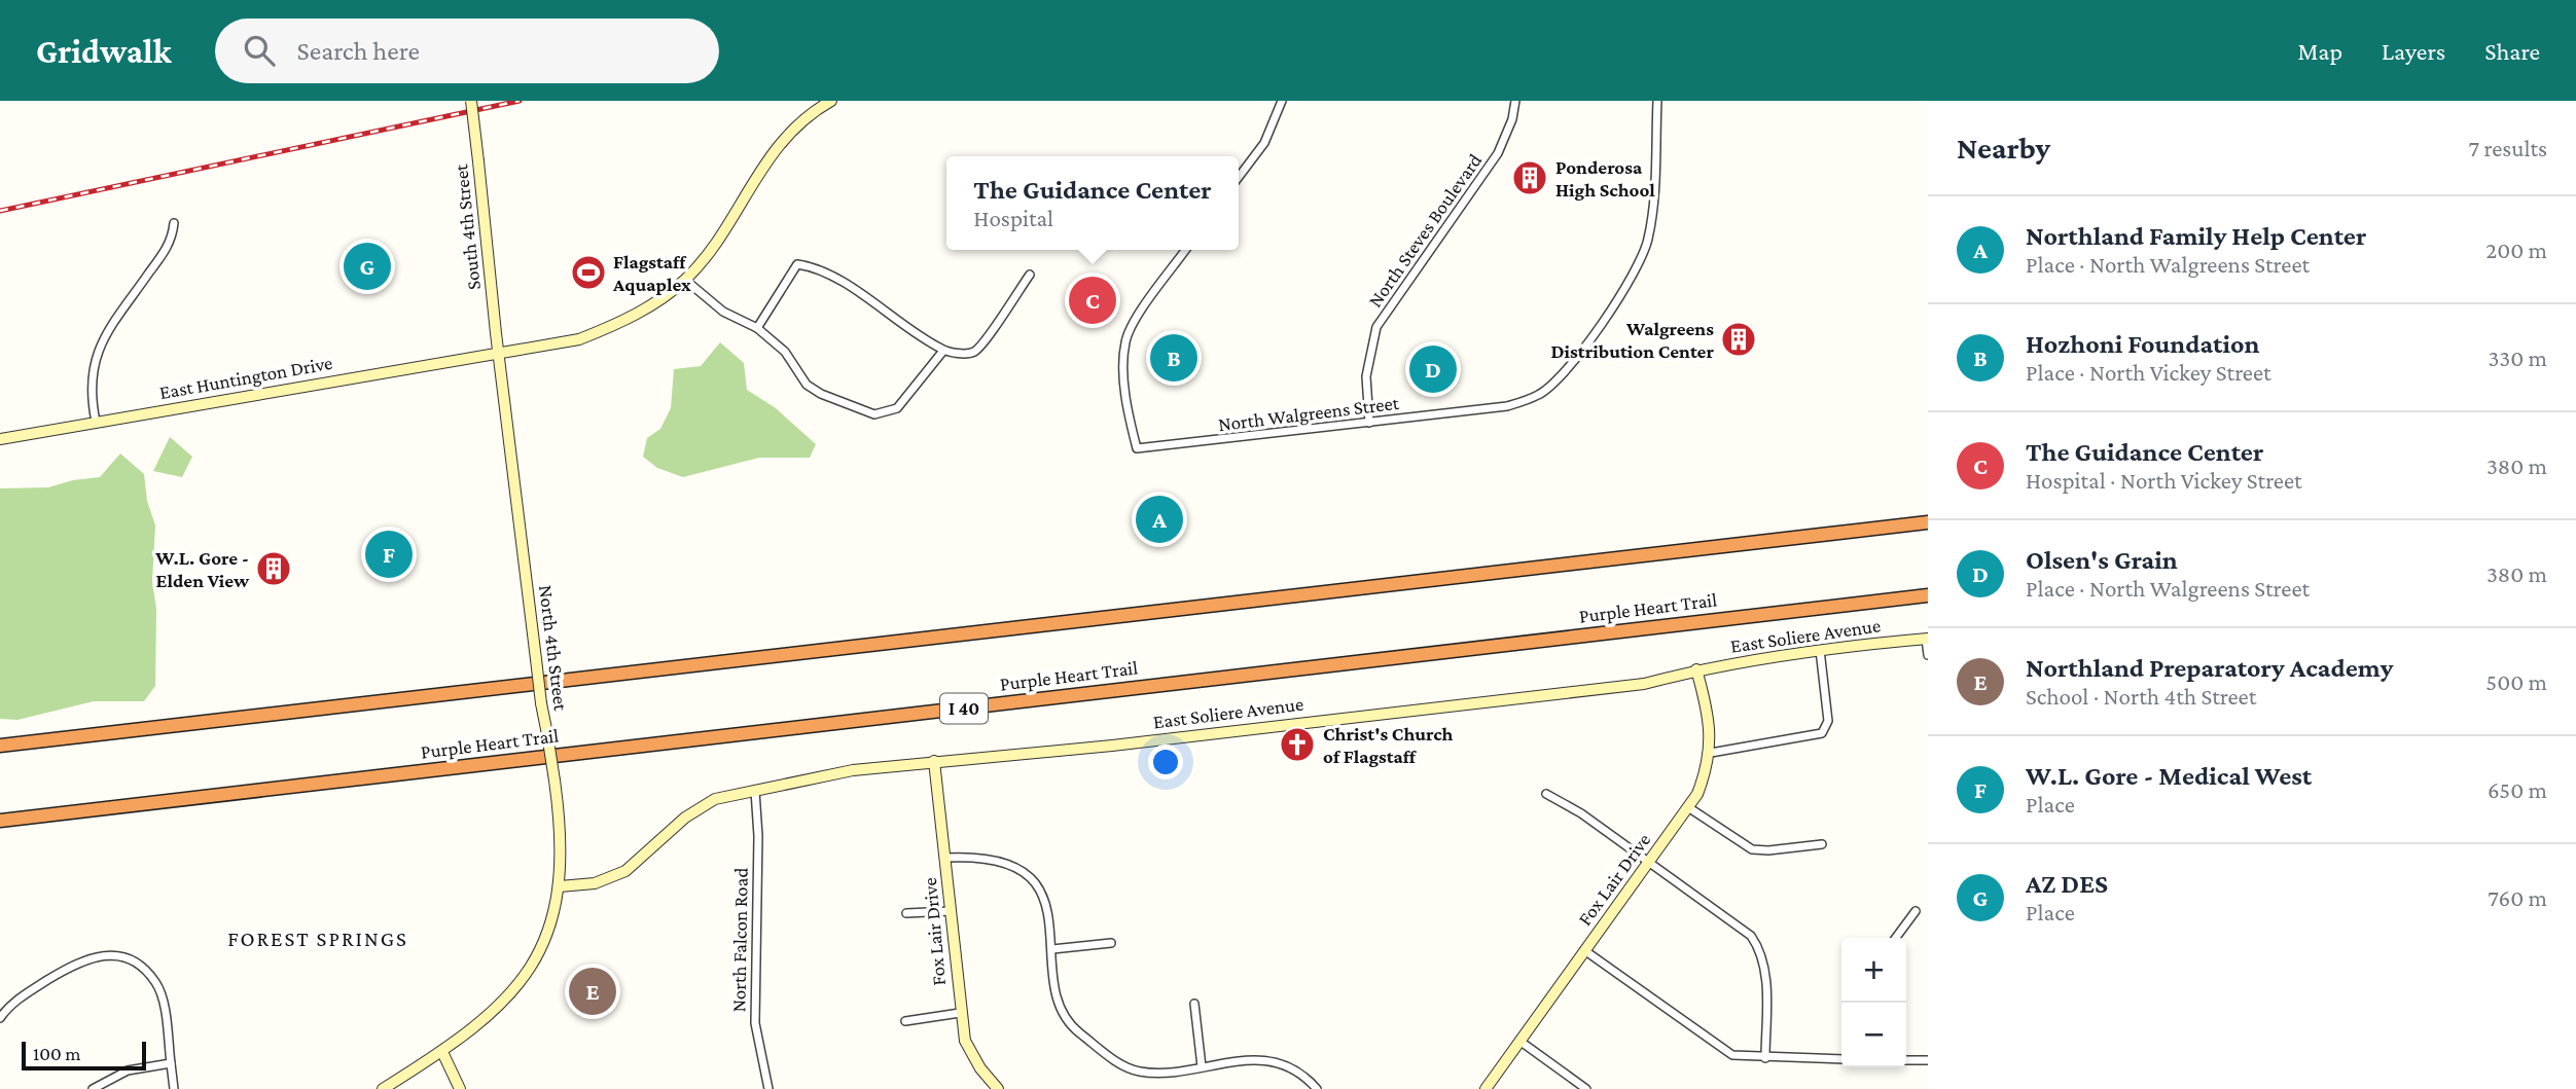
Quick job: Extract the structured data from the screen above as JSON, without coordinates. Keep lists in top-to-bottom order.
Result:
{
  "streets": {
    "highway": ["Purple Heart Trail", "I 40"],
    "street": [
      "South 4th Street",
      "North Steves Boulevard",
      "East Huntington Drive",
      "North Walgreens Street",
      "East Soliere Avenue",
      "North 4th Street",
      "Fox Lair Drive",
      "North Falcon Road"
    ]
  },
  "crossings": [
    ["South 4th Street", "East Huntington Drive"],
    ["South 4th Street", "North 4th Street"],
    ["North Steves Boulevard", "North Walgreens Street"],
    ["East Huntington Drive", "North 4th Street"],
    ["East Soliere Avenue", "North 4th Street"],
    ["East Soliere Avenue", "Fox Lair Drive"],
    ["East Soliere Avenue", "North Falcon Road"]
  ],
  "districts": ["FOREST SPRINGS"],
  "places": {
    "building": ["Ponderosa High School", "Walgreens Distribution Center", "W.L. Gore - Elden View"],
    "sports": ["Flagstaff Aquaplex"],
    "church": ["Christ's Church of Flagstaff"]
  },
  "scale_bar": "100 m",
  "page": {
    "header": "Gridwalk",
    "search": "Search here",
    "nav": ["Map", "Layers", "Share"],
    "heading": ["Nearby", "7 results"],
    "popup": ["The Guidance Center", "Hospital"],
    "list": [
      {
        "mark": "A",
        "name": "Northland Family Help Center",
        "note": "Place · North Walgreens Street",
        "value": "200 m"
      },
      {
        "mark": "B",
        "name": "Hozhoni Foundation",
        "note": "Place · North Vickey Street",
        "value": "330 m"
      },
      {
        "mark": "C",
        "name": "The Guidance Center",
        "note": "Hospital · North Vickey Street",
        "value": "380 m"
      },
      {
        "mark": "D",
        "name": "Olsen's Grain",
        "note": "Place · North Walgreens Street",
        "value": "380 m"
      },
      {
        "mark": "E",
        "name": "Northland Preparatory Academy",
        "note": "School · North 4th Street",
        "value": "500 m"
      },
      {
        "mark": "F",
        "name": "W.L. Gore - Medical West",
        "note": "Place",
        "value": "650 m"
      },
      {
        "mark": "G",
        "name": "AZ DES",
        "note": "Place",
        "value": "760 m"
      }
    ],
    "pins": [
      "G",
      "C",
      "B",
      "D",
      "A",
      "F",
      "E"
    ],
    "map_buttons": ["+", "−"],
    "scale": "100 m"
  }
}
